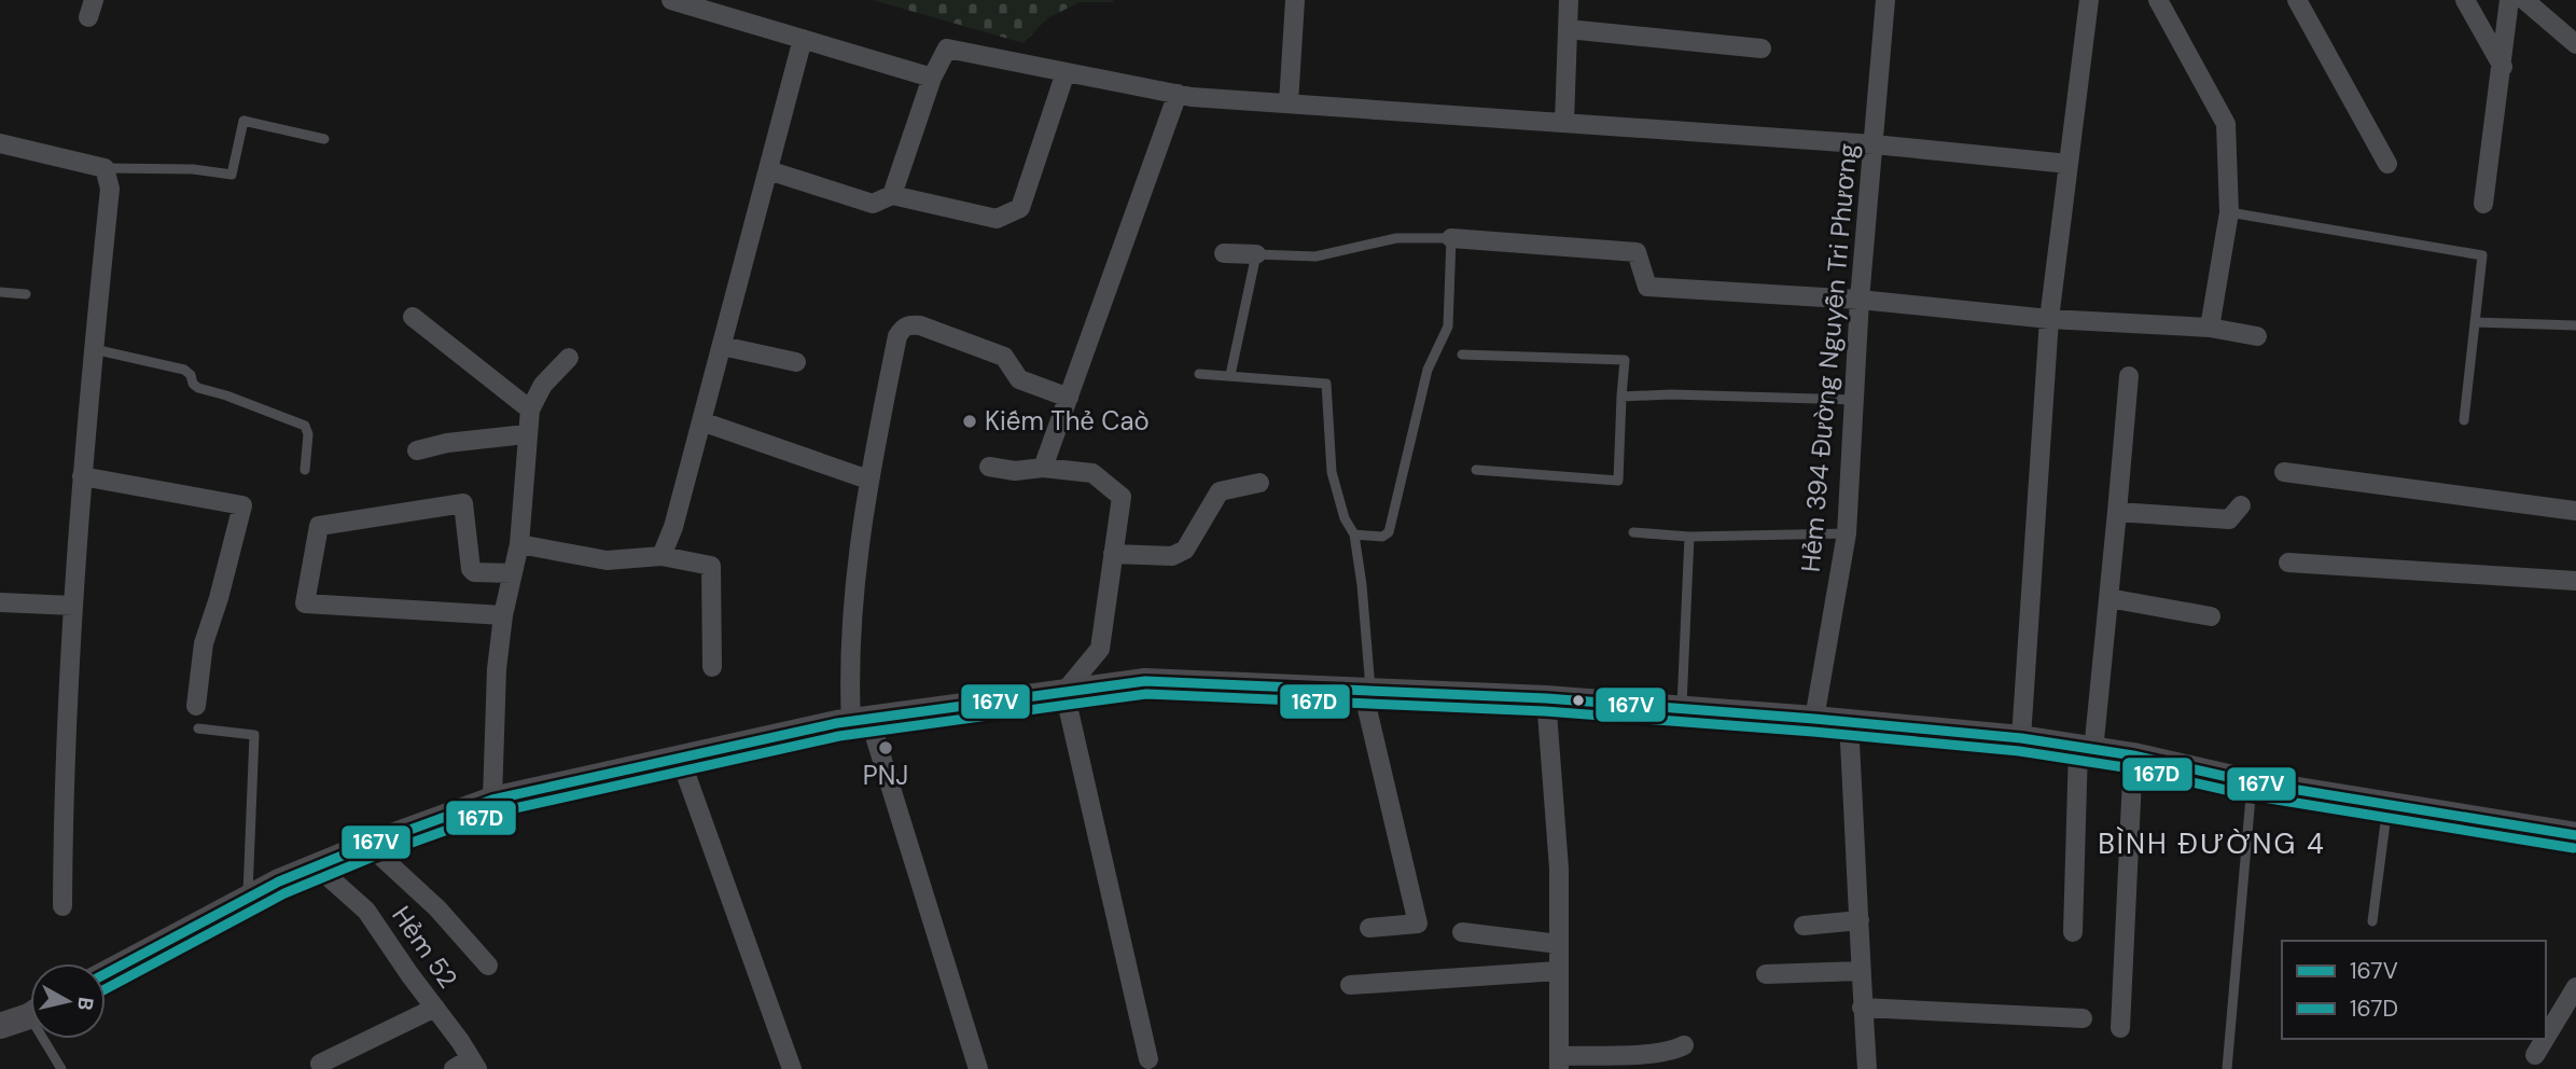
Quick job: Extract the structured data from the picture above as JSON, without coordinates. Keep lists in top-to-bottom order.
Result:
{
  "streets": {
    "street": ["Hẻm 394 Đường Nguyễn Tri Phương", "Hẻm 52"]
  },
  "districts": ["BÌNH ĐƯỜNG 4"],
  "places": ["Kiếm Thẻ Caò", "PNJ"],
  "lines": ["transit line 167V", "transit line 167D"],
  "legend": ["167V", "167D"],
  "north": "right"
}
